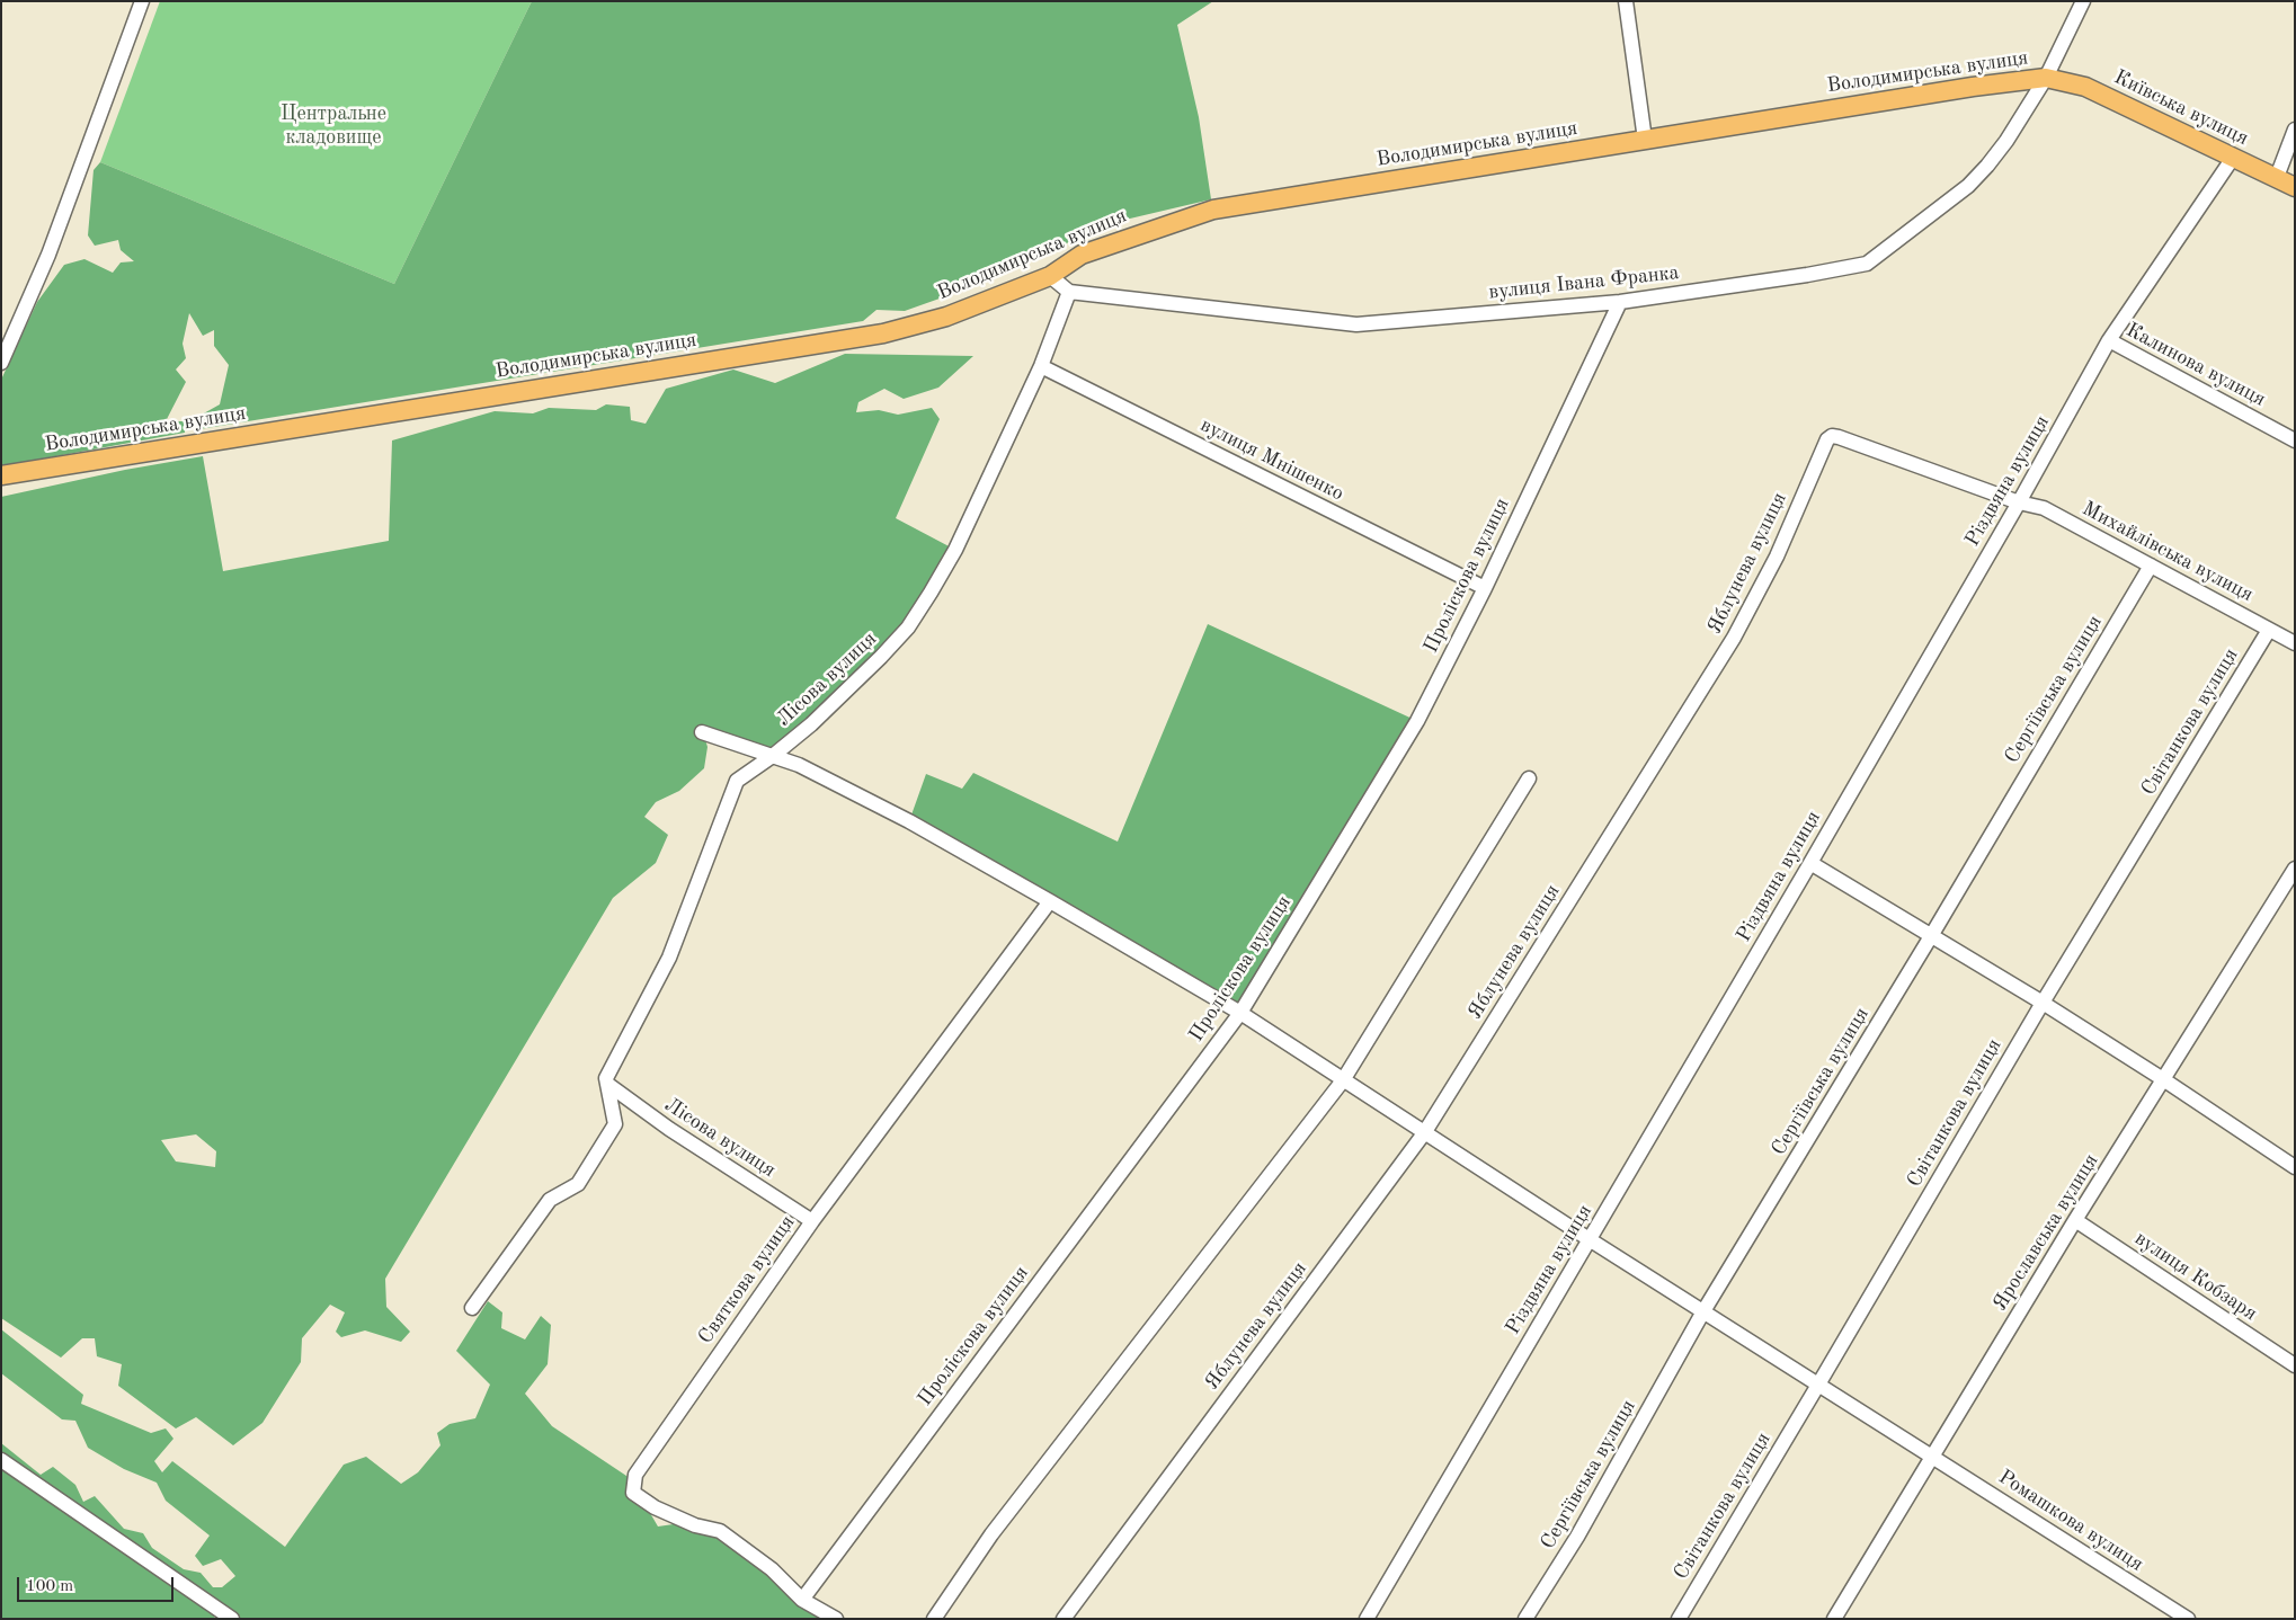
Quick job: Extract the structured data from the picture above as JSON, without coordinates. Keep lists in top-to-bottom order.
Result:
{
  "streets": {
    "main road": ["Володимирська вулиця", "Київська вулиця"],
    "street": [
      "вулиця Івана Франка",
      "Калинова вулиця",
      "вулиця Мнішенко",
      "Різдвяна вулиця",
      "Михайлівська вулиця",
      "Яблунева вулиця",
      "Проліскова вулиця",
      "Лісова вулиця",
      "Сергіївська вулиця",
      "Світанкова вулиця",
      "Ярославська вулиця",
      "вулиця Кобзаря",
      "Святкова вулиця",
      "Ромашкова вулиця"
    ]
  },
  "crossings": [
    ["Володимирська вулиця", "Київська вулиця"],
    ["Володимирська вулиця", "вулиця Івана Франка"],
    ["Київська вулиця", "вулиця Івана Франка"],
    ["Київська вулиця", "Різдвяна вулиця"],
    ["вулиця Івана Франка", "Проліскова вулиця"],
    ["вулиця Івана Франка", "Лісова вулиця"],
    ["Калинова вулиця", "Різдвяна вулиця"],
    ["вулиця Мнішенко", "Проліскова вулиця"],
    ["вулиця Мнішенко", "Лісова вулиця"],
    ["Різдвяна вулиця", "Михайлівська вулиця"],
    ["Різдвяна вулиця", "Яблунева вулиця"],
    ["Різдвяна вулиця", "Ромашкова вулиця"],
    ["Михайлівська вулиця", "Яблунева вулиця"],
    ["Михайлівська вулиця", "Сергіївська вулиця"],
    ["Михайлівська вулиця", "Світанкова вулиця"],
    ["Яблунева вулиця", "Ромашкова вулиця"],
    ["Проліскова вулиця", "Святкова вулиця"],
    ["Проліскова вулиця", "Ромашкова вулиця"],
    ["Лісова вулиця", "Святкова вулиця"],
    ["Лісова вулиця", "Ромашкова вулиця"],
    ["Сергіївська вулиця", "Ромашкова вулиця"],
    ["Світанкова вулиця", "Ромашкова вулиця"],
    ["Ярославська вулиця", "вулиця Кобзаря"],
    ["Ярославська вулиця", "Ромашкова вулиця"],
    ["Святкова вулиця", "Ромашкова вулиця"]
  ],
  "parks": ["Центральне кладовище"],
  "scale_bar": "100 m"
}
